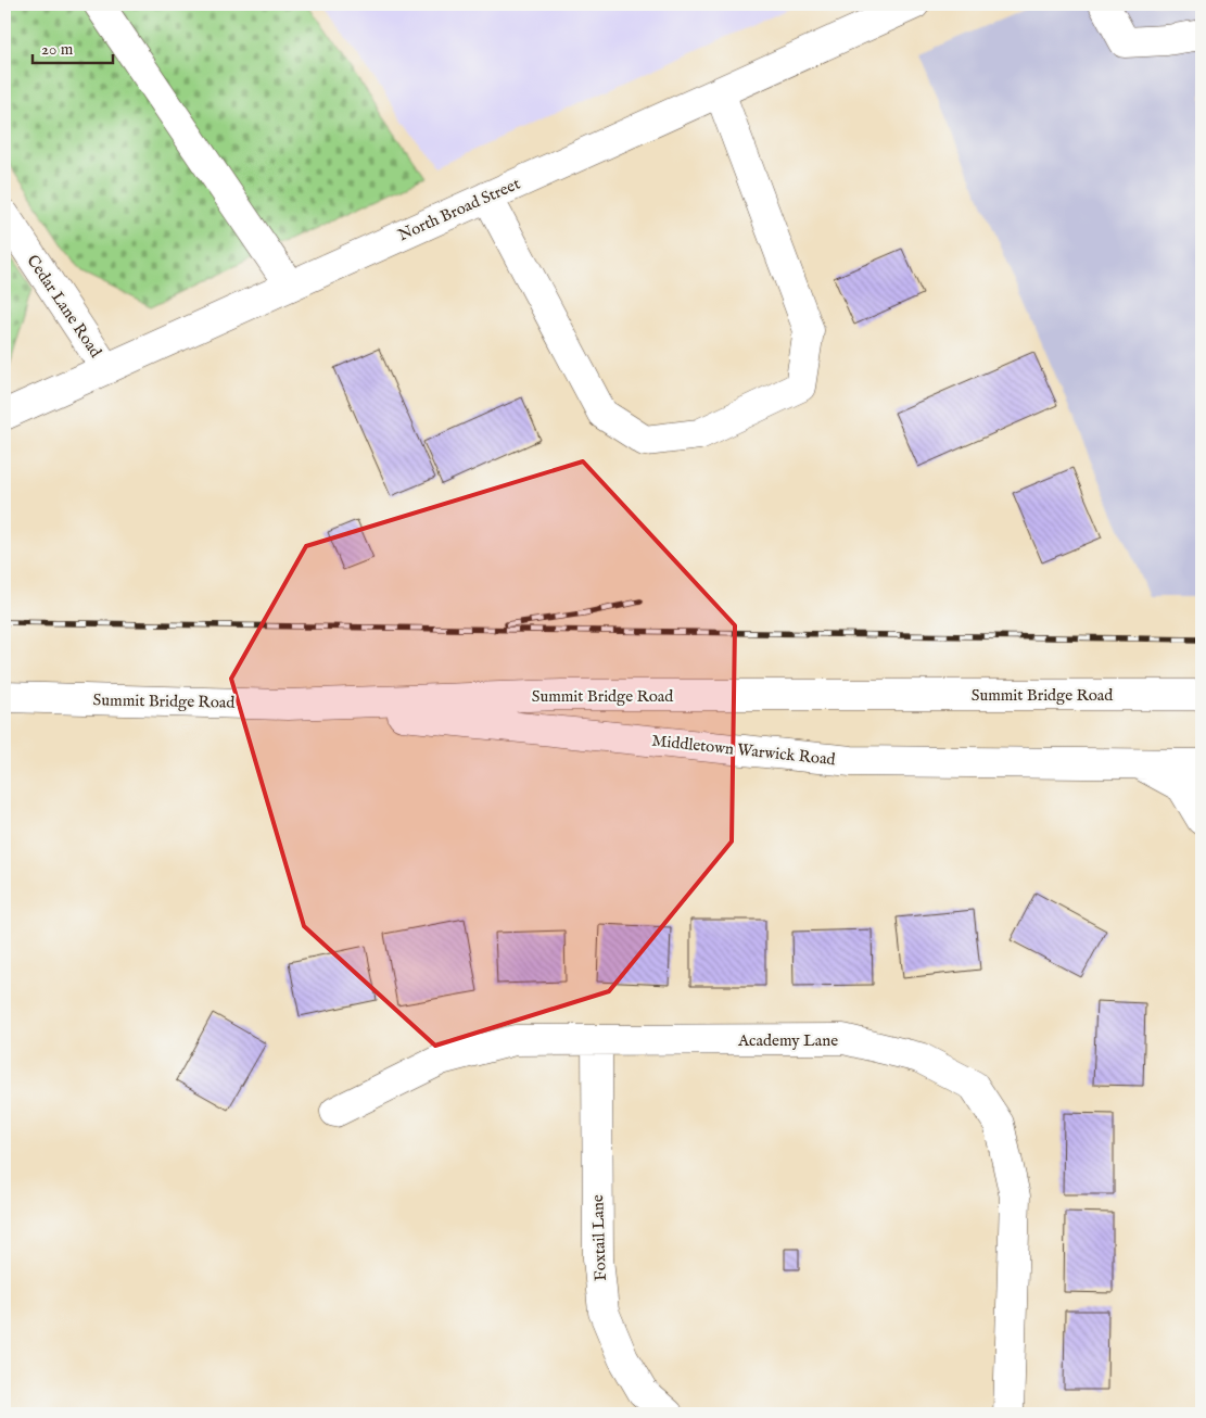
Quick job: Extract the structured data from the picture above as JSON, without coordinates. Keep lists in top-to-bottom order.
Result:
{
  "streets": {
    "main road": [
      "North Broad Street",
      "Cedar Lane Road",
      "Summit Bridge Road",
      "Middletown Warwick Road",
      "Academy Lane",
      "Foxtail Lane"
    ]
  },
  "crossings": [
    ["North Broad Street", "Cedar Lane Road"],
    ["Summit Bridge Road", "Middletown Warwick Road"],
    ["Academy Lane", "Foxtail Lane"]
  ],
  "scale_bar": "20 m"
}
